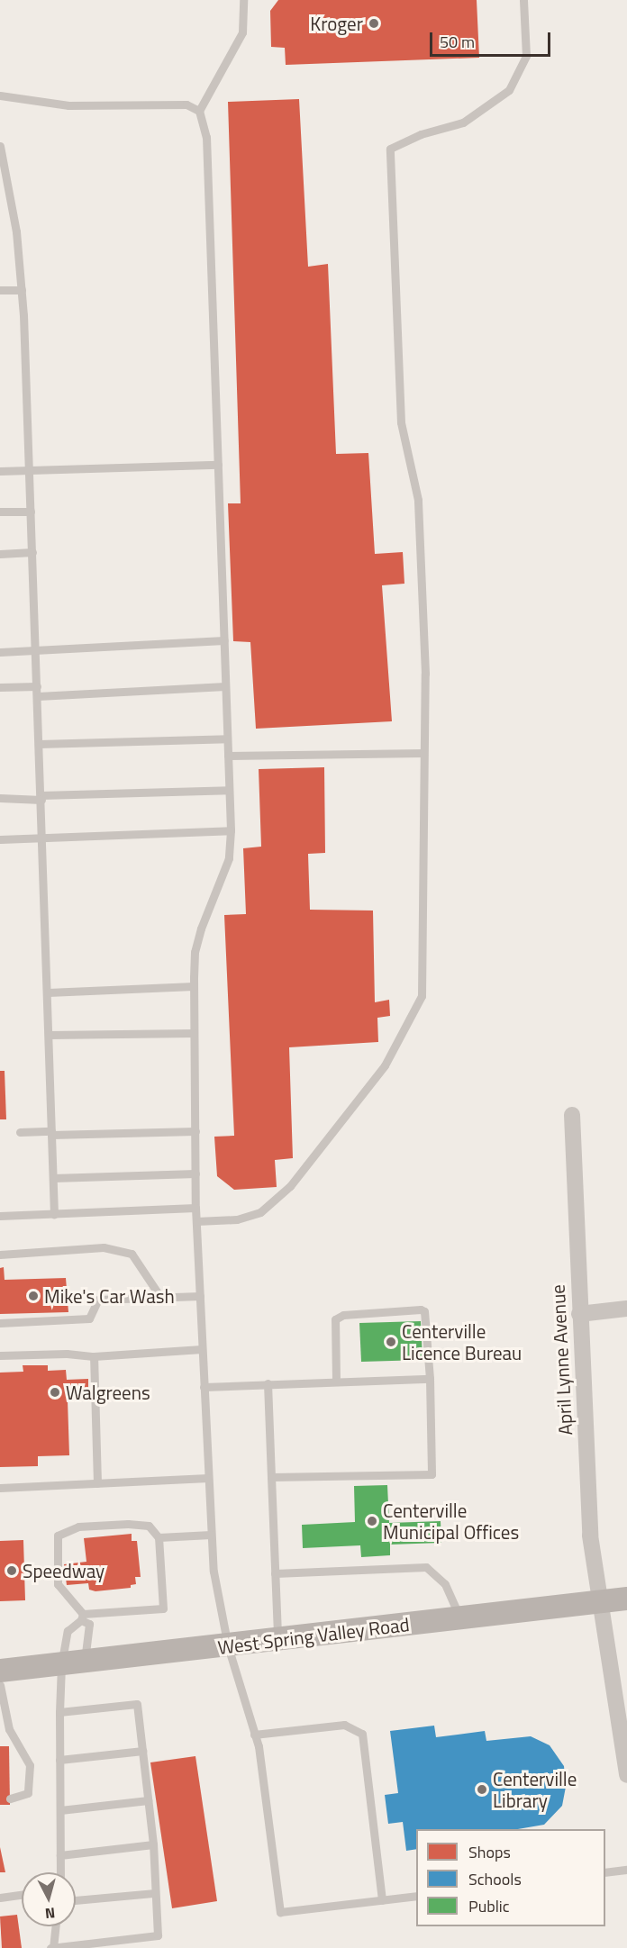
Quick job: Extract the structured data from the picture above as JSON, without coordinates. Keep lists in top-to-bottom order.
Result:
{
  "streets": {
    "street": ["April Lynne Avenue", "West Spring Valley Road"]
  },
  "crossings": [
    ["April Lynne Avenue", "West Spring Valley Road"]
  ],
  "places": [
    "Kroger",
    "Mike's Car Wash",
    "Centerville Licence Bureau",
    "Walgreens",
    "Centerville Municipal Offices",
    "Speedway",
    "Centerville Library"
  ],
  "legend": ["Shops", "Schools", "Public"],
  "scale_bar": "50 m",
  "north": "bottom"
}
